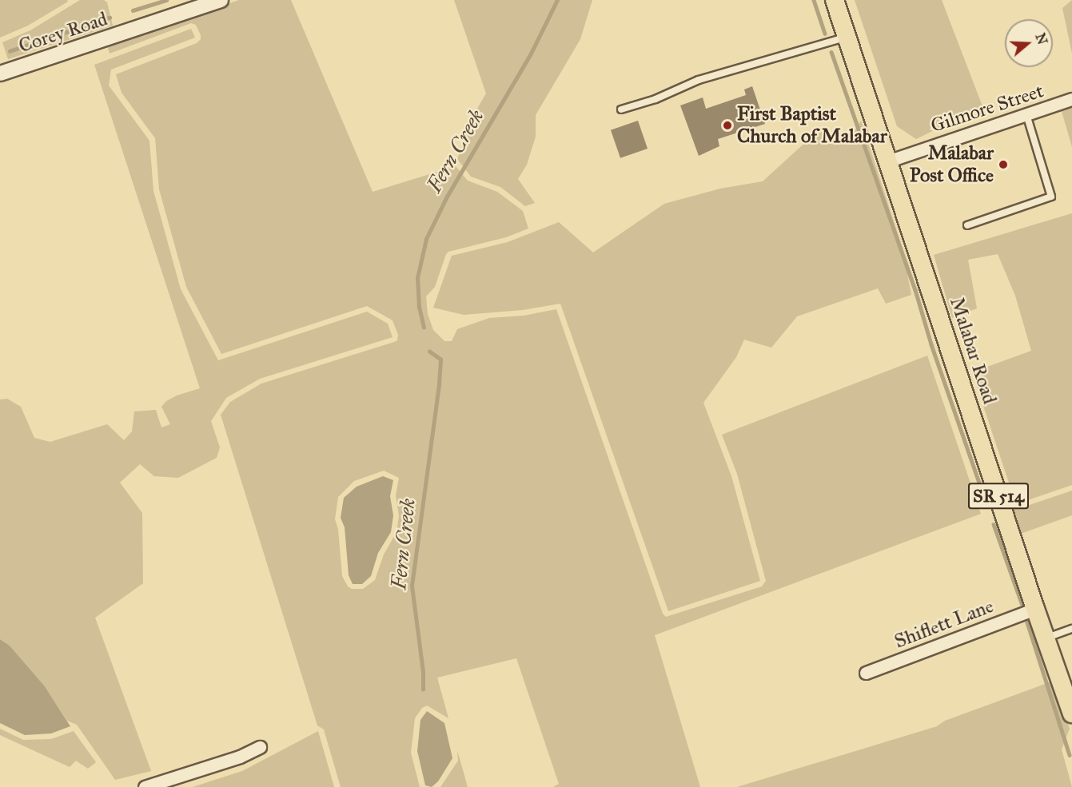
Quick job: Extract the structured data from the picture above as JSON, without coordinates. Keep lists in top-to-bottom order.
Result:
{
  "streets": {
    "main road": ["Malabar Road", "SR 514"],
    "street": ["Corey Road", "Gilmore Street", "Shiflett Lane"]
  },
  "crossings": [
    ["Gilmore Street", "Malabar Road"],
    ["Malabar Road", "Shiflett Lane"]
  ],
  "water": ["Fern Creek"],
  "places": ["First Baptist Church of Malabar", "Malabar Post Office"],
  "north": "right"
}
